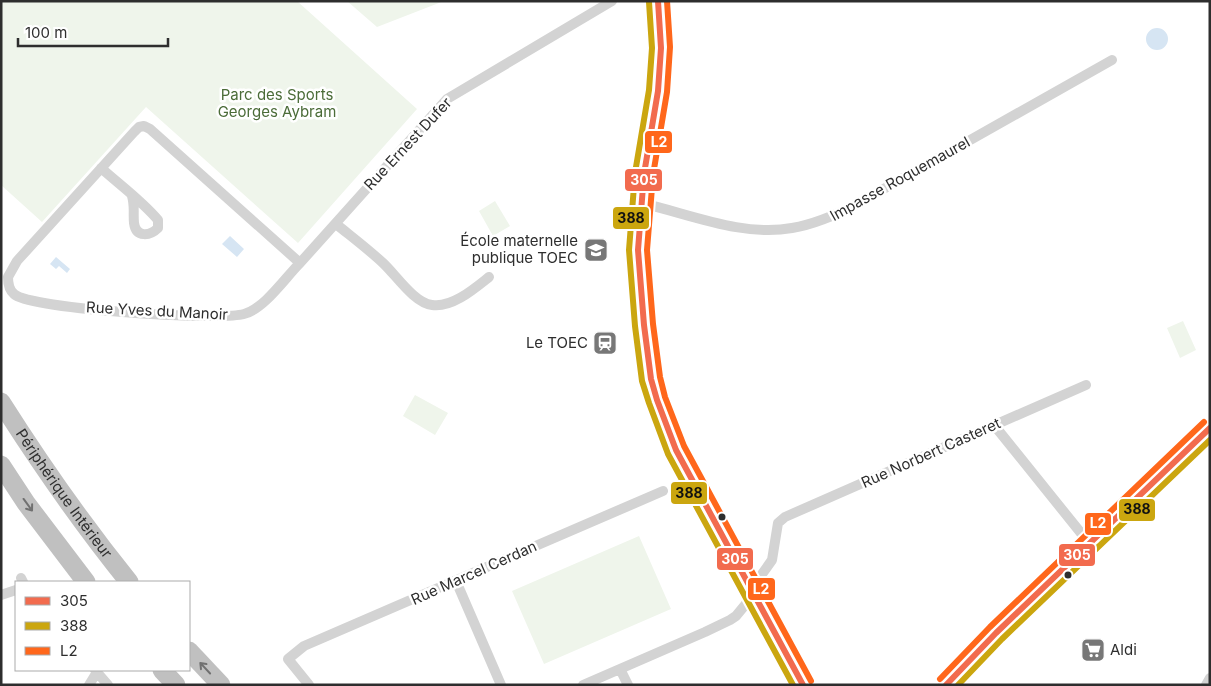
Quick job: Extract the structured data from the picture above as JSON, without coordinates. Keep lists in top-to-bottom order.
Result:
{
  "streets": {
    "highway": ["Périphérique Intérieur"],
    "street": [
      "Rue Ernest Dufer",
      "Impasse Roquemaurel",
      "Rue Yves du Manoir",
      "Rue Norbert Casteret",
      "Rue Marcel Cerdan"
    ]
  },
  "crossings": [
    ["Rue Ernest Dufer", "Rue Yves du Manoir"]
  ],
  "parks": ["Parc des Sports Georges Aybram"],
  "places": {
    "school or university": ["École maternelle publique TOEC"],
    "station": ["Le TOEC"],
    "supermarket": ["Aldi"]
  },
  "lines": ["transit line 305", "transit line L2", "transit line 388"],
  "legend": ["305", "388", "L2"],
  "scale_bar": "100 m"
}
